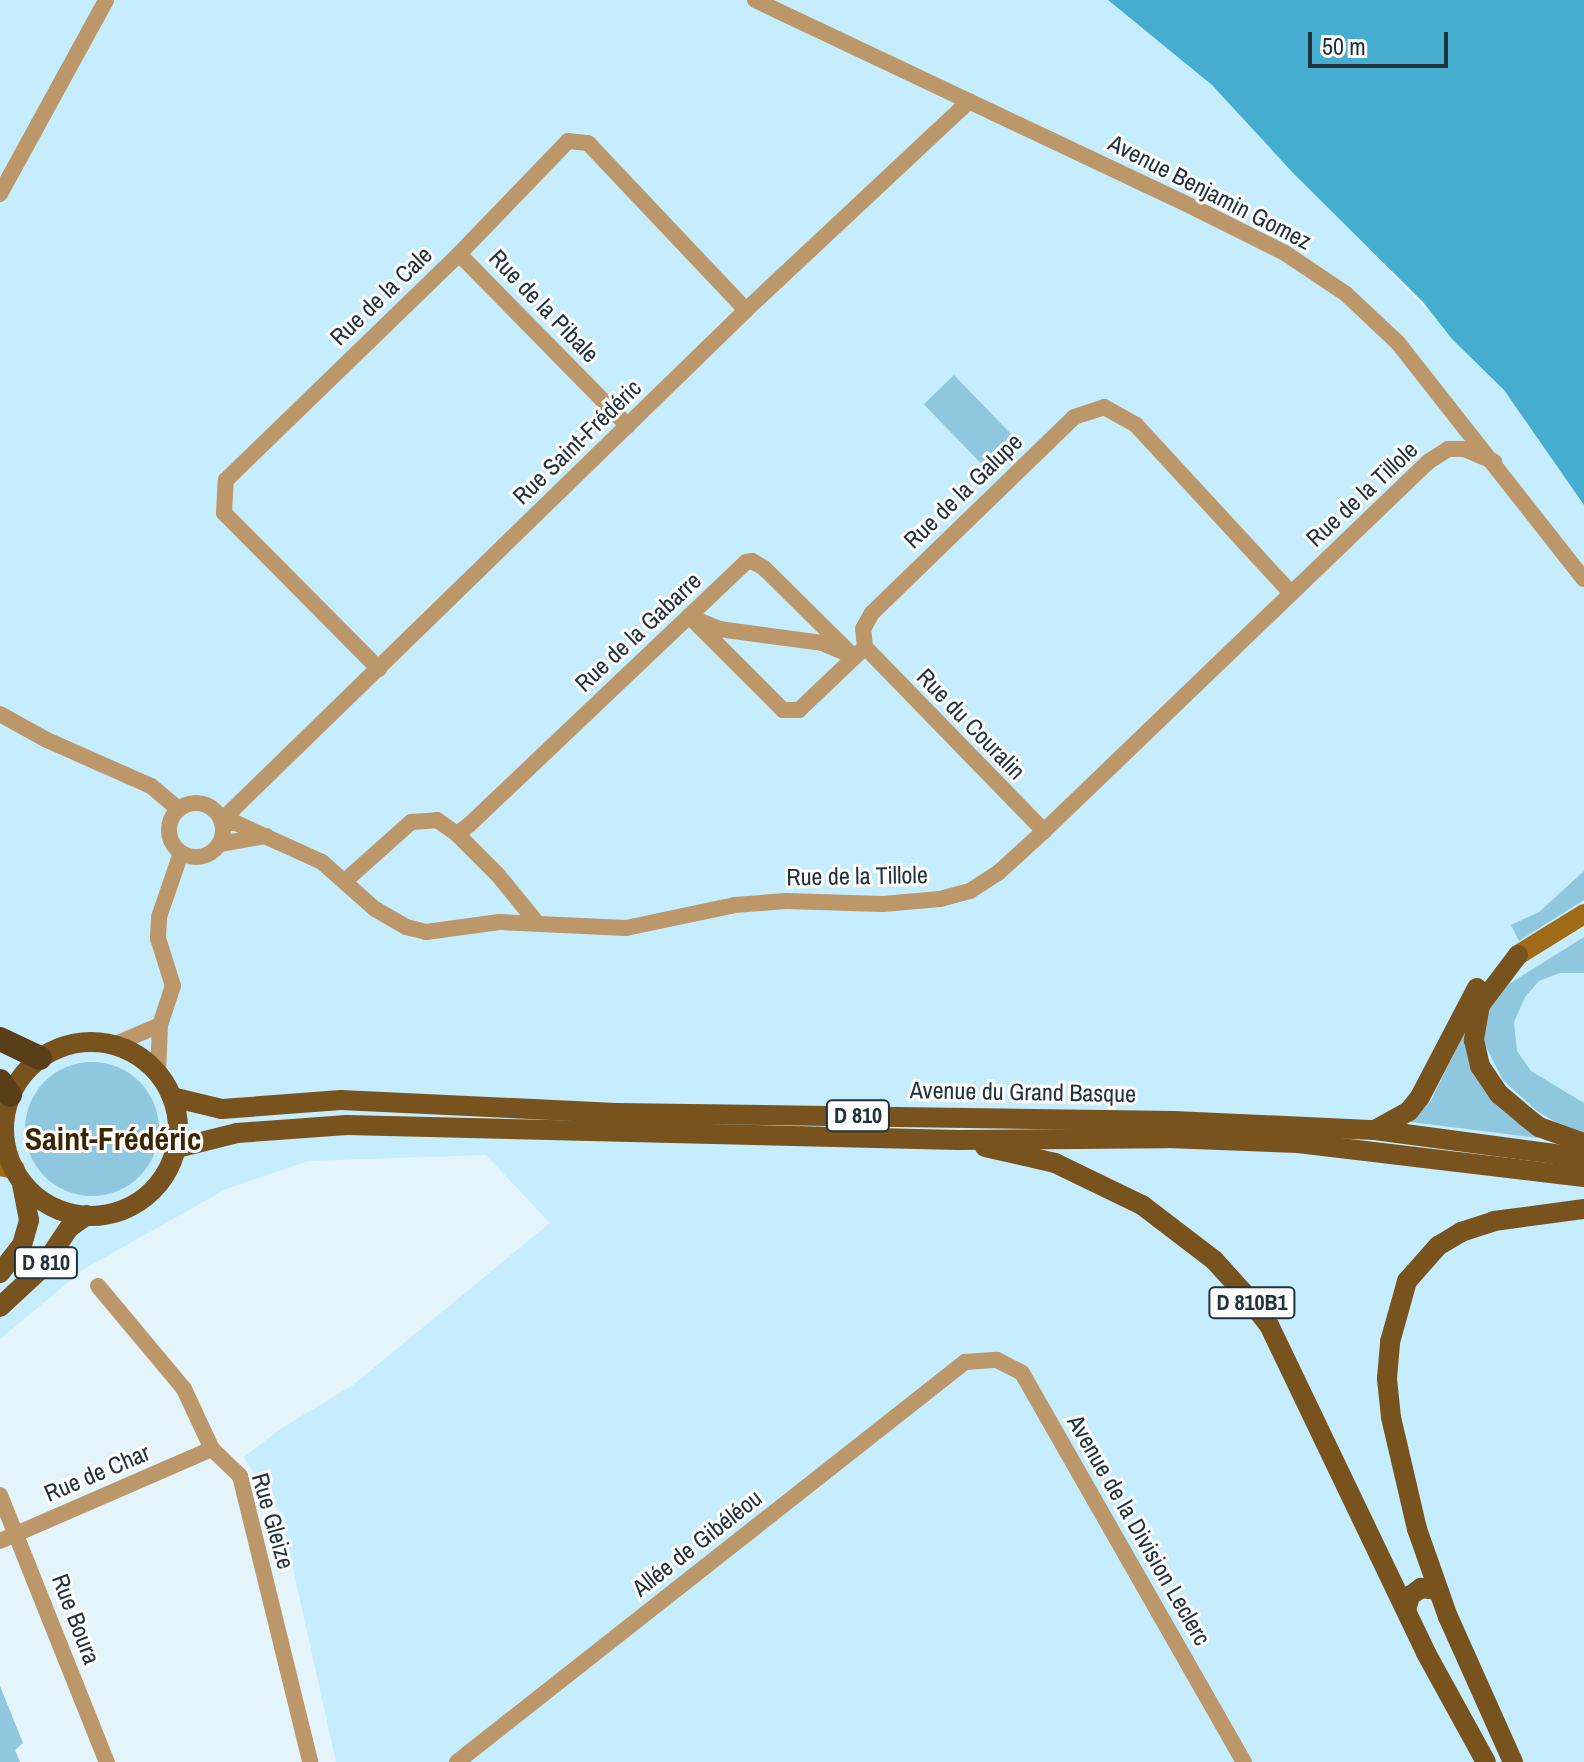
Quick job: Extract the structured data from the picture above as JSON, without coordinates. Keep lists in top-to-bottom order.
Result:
{
  "streets": {
    "main road": ["Avenue du Grand Basque", "D 810", "D 810B1"],
    "street": [
      "Avenue Benjamin Gomez",
      "Rue de la Cale",
      "Rue de la Pibale",
      "Rue Saint-Frédéric",
      "Rue de la Galupe",
      "Rue de la Tillole",
      "Rue de la Gabarre",
      "Rue du Couralin",
      "Rue de Char",
      "Rue Gleize",
      "Avenue de la Division Leclerc",
      "Allée de Gibéléou",
      "Rue Boura"
    ]
  },
  "crossings": [
    ["Avenue Benjamin Gomez", "Rue Saint-Frédéric"],
    ["Avenue Benjamin Gomez", "Rue de la Tillole"],
    ["Rue de la Cale", "Rue de la Pibale"],
    ["Rue de la Cale", "Rue Saint-Frédéric"],
    ["Rue de la Pibale", "Rue Saint-Frédéric"],
    ["Rue Saint-Frédéric", "Rue de la Tillole"],
    ["Rue de la Galupe", "Rue de la Tillole"],
    ["Rue de la Galupe", "Rue de la Gabarre"],
    ["Rue de la Galupe", "Rue du Couralin"],
    ["Rue de la Tillole", "Rue du Couralin"],
    ["Rue de la Gabarre", "Rue du Couralin"],
    ["Avenue du Grand Basque", "D 810"],
    ["Avenue du Grand Basque", "D 810B1"],
    ["Rue de Char", "Rue Gleize"],
    ["Rue de Char", "Rue Boura"],
    ["Avenue de la Division Leclerc", "Allée de Gibéléou"]
  ],
  "districts": ["Saint-Frédéric"],
  "scale_bar": "50 m"
}
